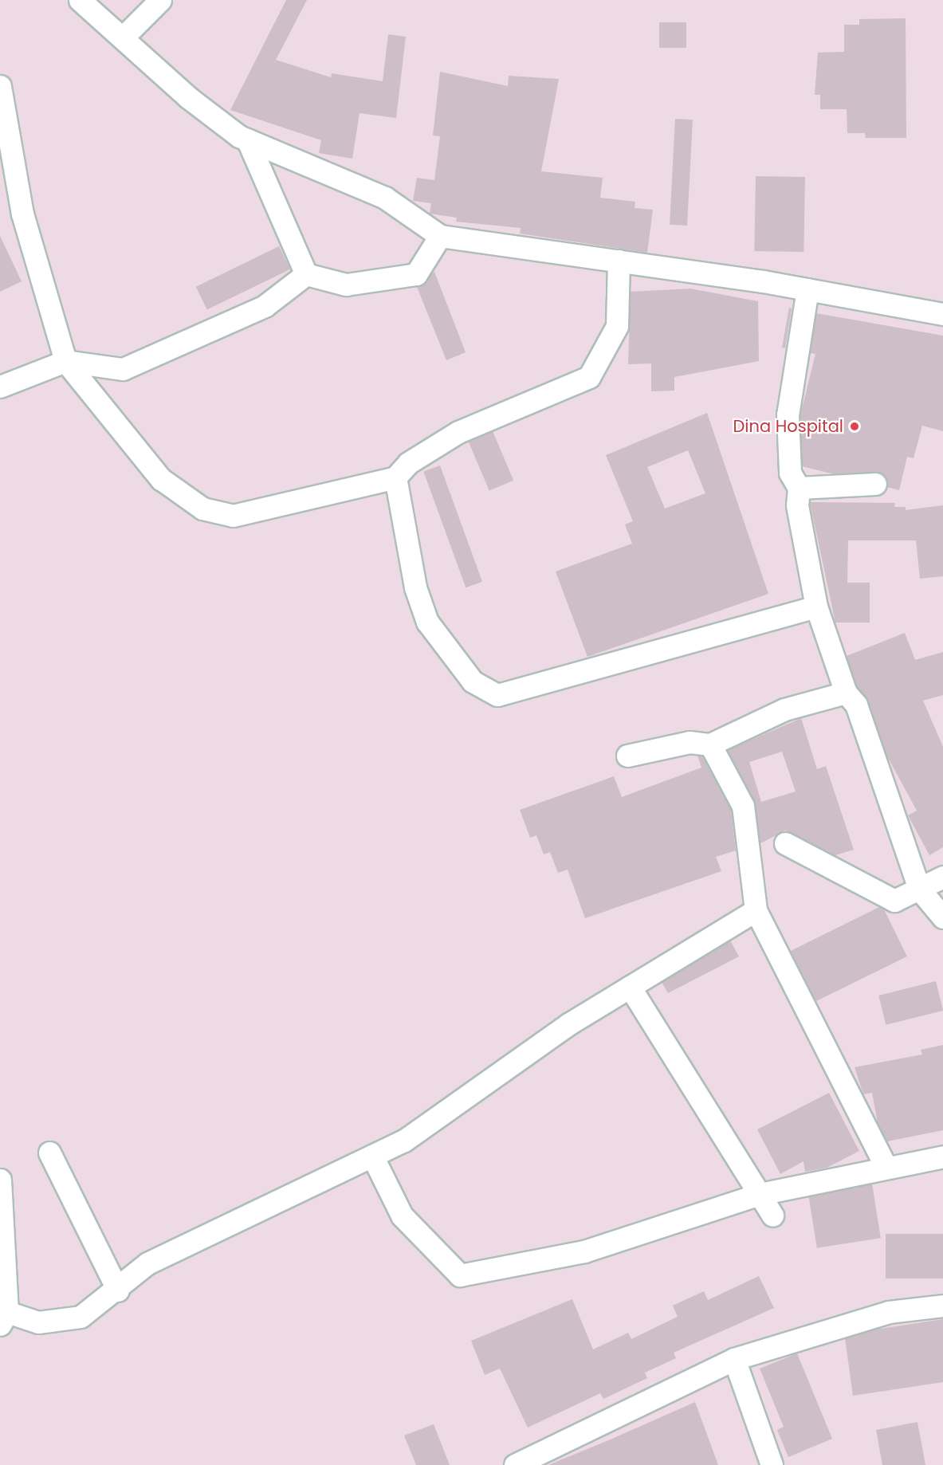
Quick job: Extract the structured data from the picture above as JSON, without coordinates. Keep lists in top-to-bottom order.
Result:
{
  "places": ["Dina Hospital"]
}
